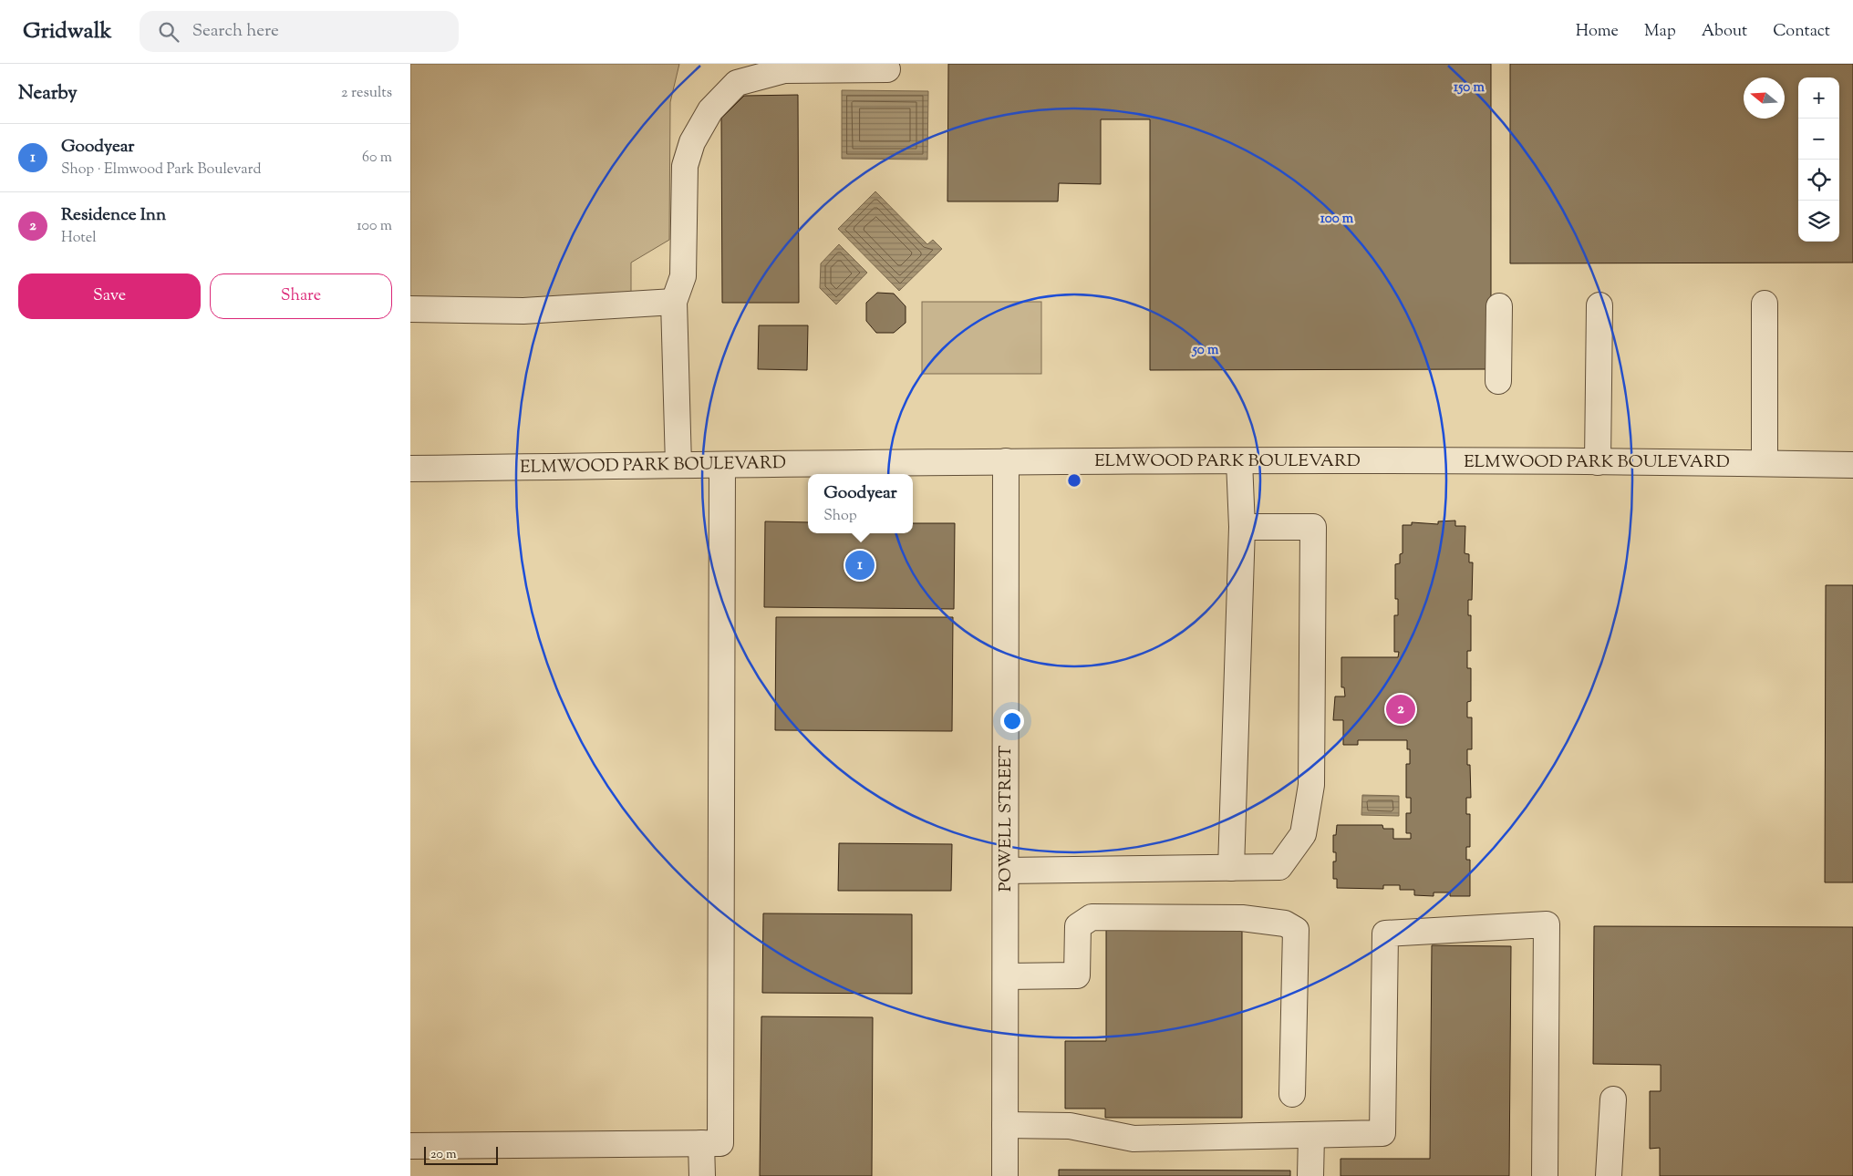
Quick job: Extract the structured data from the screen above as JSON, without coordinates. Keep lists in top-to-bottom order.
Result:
{
  "streets": {
    "street": ["ELMWOOD PARK BOULEVARD", "POWELL STREET"]
  },
  "crossings": [
    ["ELMWOOD PARK BOULEVARD", "POWELL STREET"]
  ],
  "scale_bar": "20 m",
  "north": "left",
  "page": {
    "header": "Gridwalk",
    "search": "Search here",
    "nav": [
      "Home",
      "Map",
      "About",
      "Contact"
    ],
    "heading": ["Nearby", "2 results"],
    "map_buttons": ["+", "−"],
    "list": [
      {
        "mark": "1",
        "name": "Goodyear",
        "note": "Shop · Elmwood Park Boulevard",
        "value": "60 m"
      },
      {
        "mark": "2",
        "name": "Residence Inn",
        "note": "Hotel",
        "value": "100 m"
      }
    ],
    "buttons": ["Save", "Share"],
    "popup": ["Goodyear", "Shop"],
    "pins": ["1", "2"],
    "scale": "20 m"
  },
  "rings": ["150 m", "100 m", "50 m"]
}
